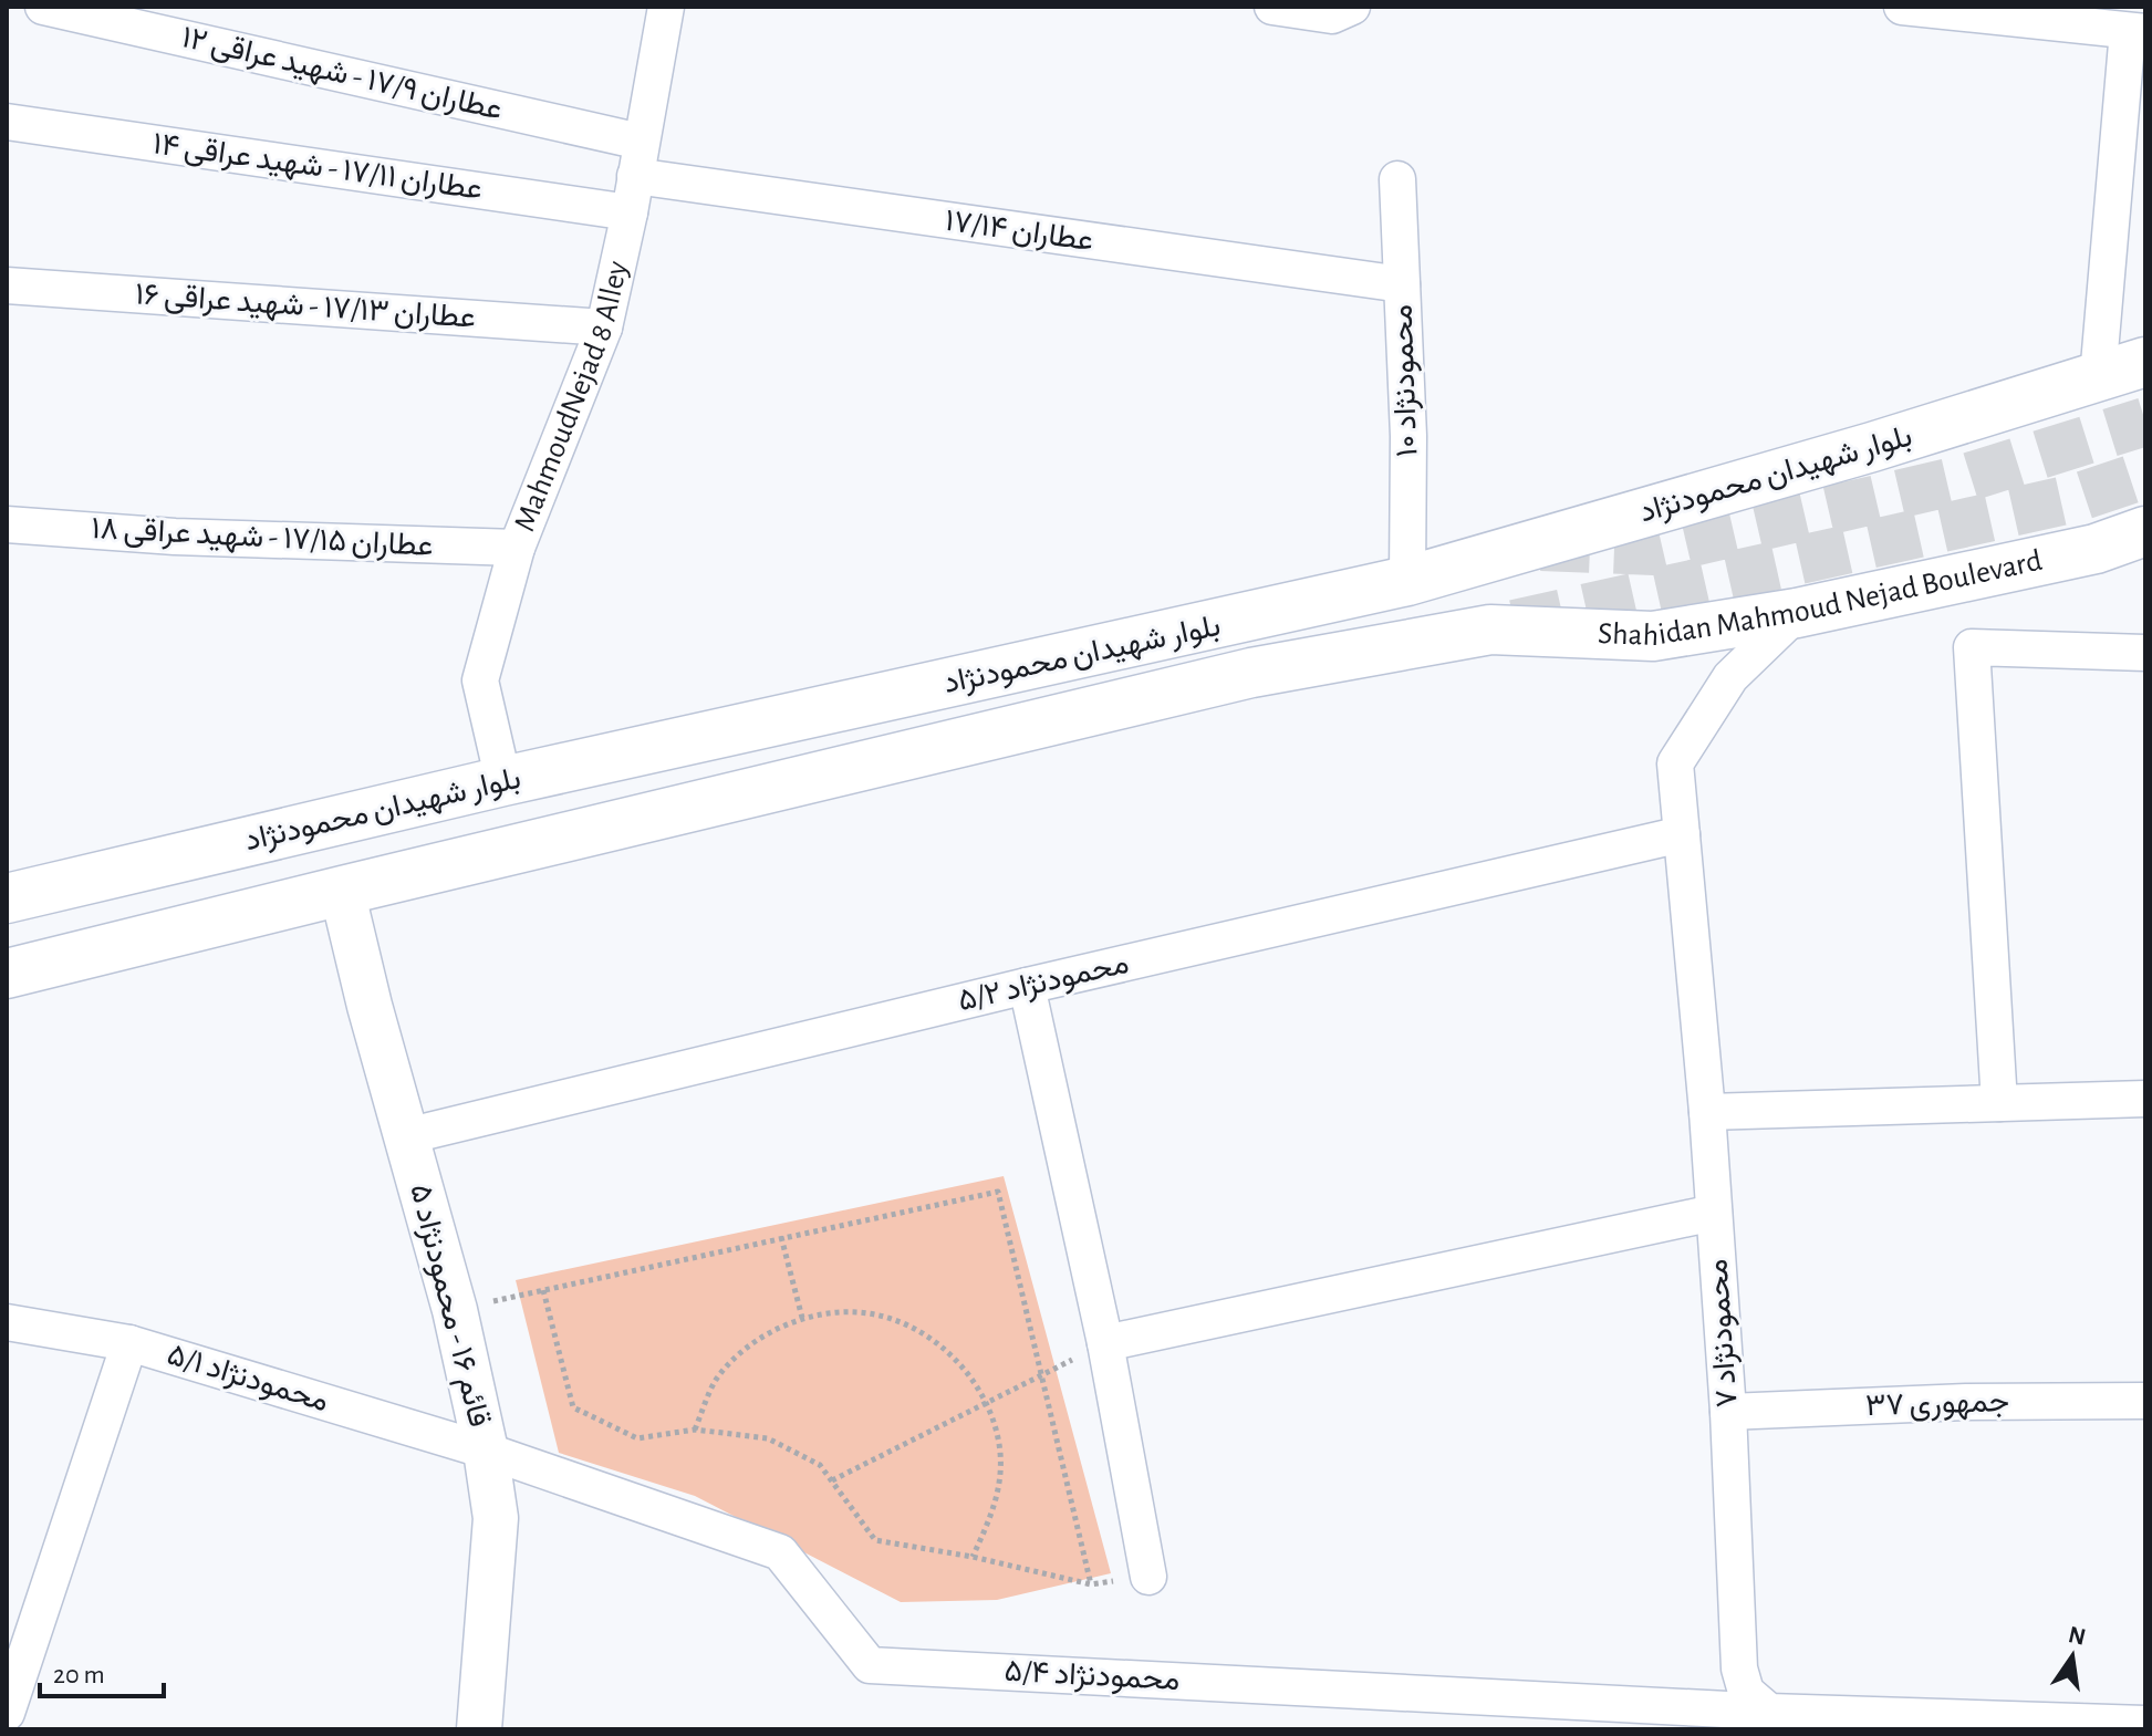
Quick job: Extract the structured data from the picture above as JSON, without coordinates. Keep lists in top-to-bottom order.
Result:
{
  "streets": {
    "main road": ["بلوار شهیدان محمودنژاد", "Shahidan Mahmoud Nejad Boulevard"],
    "street": [
      "عطاران ۱۷/۹ - شهید عراقی ۱۲",
      "عطاران ۱۷/۱۱ - شهید عراقی ۱۴",
      "عطاران ۱۷/۱۴",
      "عطاران ۱۷/۱۳ - شهید عراقی ۱۶",
      "محمودنژاد ۱۰",
      "MahmoudNejad 8 Alley",
      "عطاران ۱۷/۱۵ - شهید عراقی ۱۸",
      "محمودنژاد ۵/۲",
      "قائم ۱۶ - محمودنژاد ۵",
      "محمودنژاد ۷",
      "محمودنژاد ۵/۱",
      "جمهوری ۳۷",
      "محمودنژاد ۵/۴"
    ]
  },
  "crossings": [
    ["عطاران ۱۷/۹ - شهید عراقی ۱۲", "عطاران ۱۷/۱۴"],
    ["عطاران ۱۷/۹ - شهید عراقی ۱۲", "MahmoudNejad 8 Alley"],
    ["عطاران ۱۷/۱۱ - شهید عراقی ۱۴", "MahmoudNejad 8 Alley"],
    ["عطاران ۱۷/۱۴", "محمودنژاد ۱۰"],
    ["عطاران ۱۷/۱۴", "MahmoudNejad 8 Alley"],
    ["عطاران ۱۷/۱۳ - شهید عراقی ۱۶", "MahmoudNejad 8 Alley"],
    ["محمودنژاد ۱۰", "بلوار شهیدان محمودنژاد"],
    ["MahmoudNejad 8 Alley", "بلوار شهیدان محمودنژاد"],
    ["MahmoudNejad 8 Alley", "عطاران ۱۷/۱۵ - شهید عراقی ۱۸"],
    ["Shahidan Mahmoud Nejad Boulevard", "قائم ۱۶ - محمودنژاد ۵"],
    ["Shahidan Mahmoud Nejad Boulevard", "محمودنژاد ۷"],
    ["محمودنژاد ۵/۲", "قائم ۱۶ - محمودنژاد ۵"],
    ["محمودنژاد ۵/۲", "محمودنژاد ۷"],
    ["قائم ۱۶ - محمودنژاد ۵", "محمودنژاد ۵/۱"],
    ["قائم ۱۶ - محمودنژاد ۵", "محمودنژاد ۵/۴"],
    ["محمودنژاد ۷", "جمهوری ۳۷"],
    ["محمودنژاد ۷", "محمودنژاد ۵/۴"],
    ["محمودنژاد ۵/۱", "محمودنژاد ۵/۴"]
  ],
  "scale_bar": "20 m",
  "north": "top"
}
